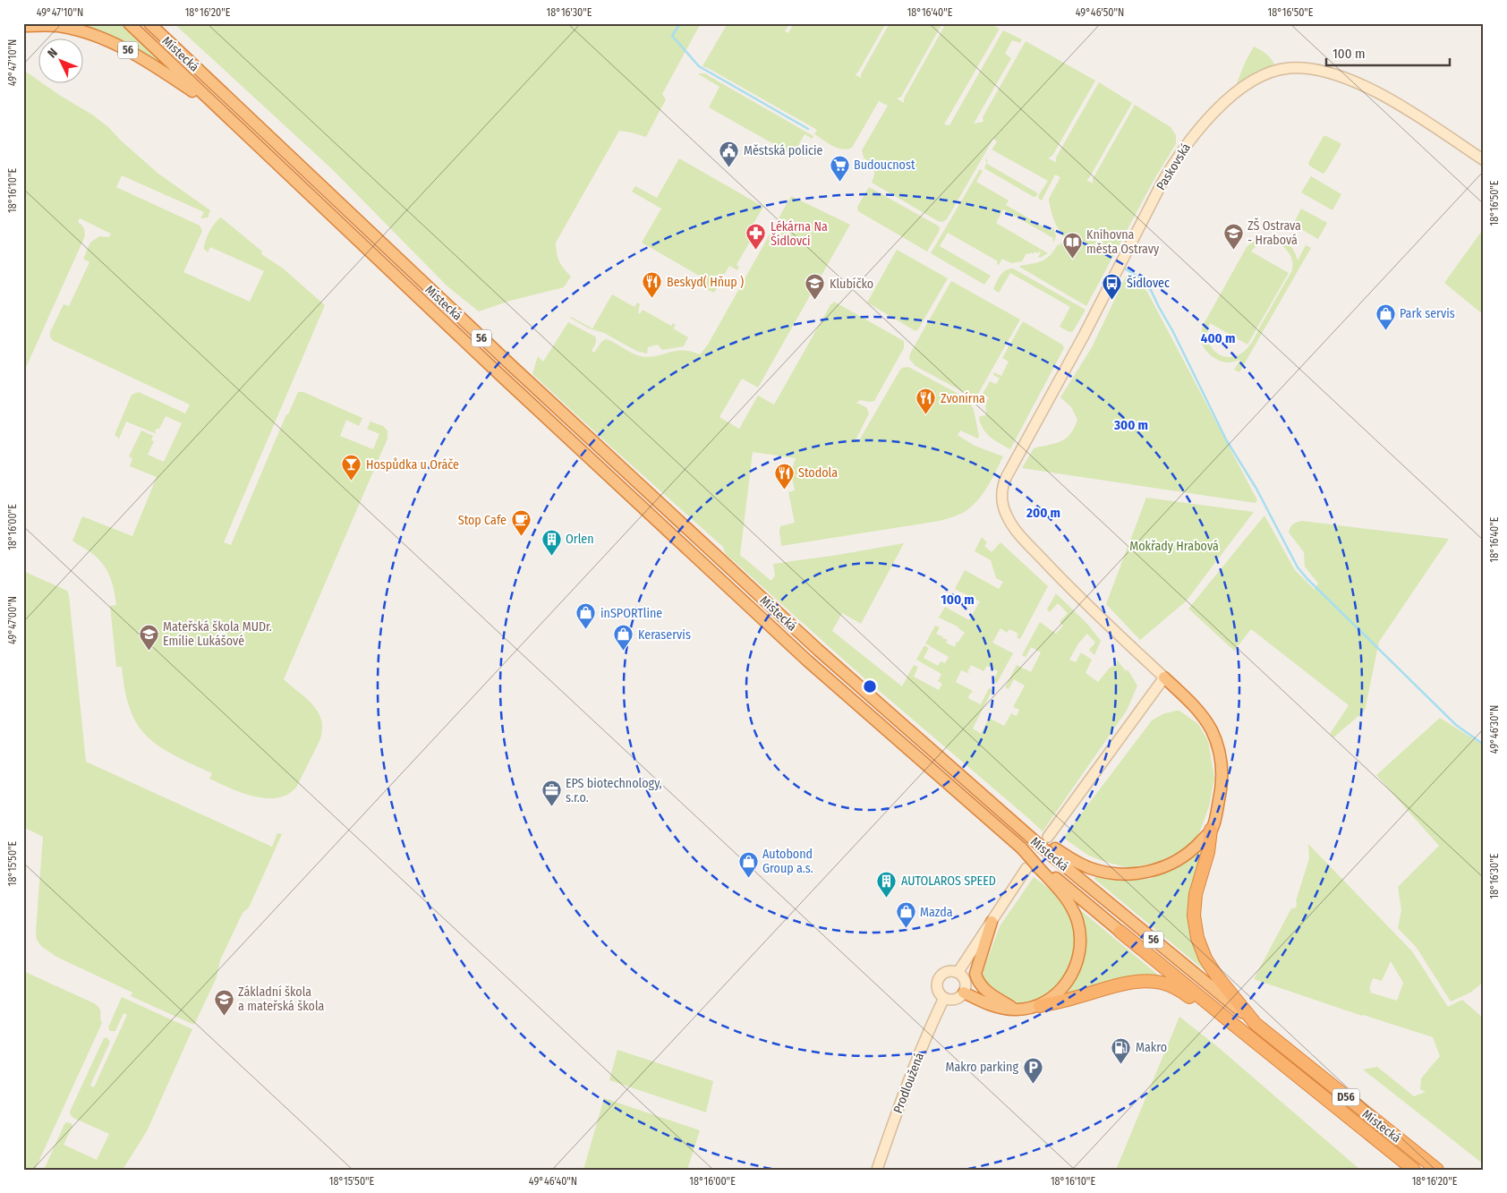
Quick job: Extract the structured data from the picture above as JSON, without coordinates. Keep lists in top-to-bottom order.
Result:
{
  "streets": {
    "highway": ["56", "Místecká", "D56"],
    "main road": ["Paskovská", "Prodloužená"]
  },
  "crossings": [
    ["56", "Místecká"]
  ],
  "parks": ["Mokřady Hrabová"],
  "places": {
    "public building": ["Městská policie"],
    "supermarket": ["Budoucnost"],
    "school or university": [
      "ZŠ Ostrava - Hrabová",
      "Klubíčko",
      "Mateřská škola MUDr. Emílie Lukášové",
      "Základní škola a mateřská škola"
    ],
    "pharmacy": ["Lékárna Na Šídlovci"],
    "library": ["Knihovna města Ostravy"],
    "restaurant": ["Beskyd( Hňup )", "Zvonírna", "Stodola"],
    "bus stop": ["Šídlovec"],
    "shop": [
      "Park servis",
      "inSPORTline",
      "Keraservis",
      "Autobond Group a.s.",
      "Mazda"
    ],
    "bar": ["Hospůdka u Oráče"],
    "cafe": ["Stop Cafe"],
    "building": ["Orlen", "AUTOLAROS SPEED"],
    "office": ["EPS biotechnology, s.r.o."],
    "fuel station": ["Makro"],
    "parking": ["Makro parking"]
  },
  "scale_bar": "100 m",
  "north": "top left",
  "coordinates": [
    "49°47'10\"N",
    "18°16'20\"E",
    "18°16'30\"E",
    "18°16'40\"E",
    "49°46'50\"N",
    "18°16'50\"E",
    "18°16'10\"E",
    "18°16'00\"E",
    "49°47'00\"N",
    "49°46'30\"N",
    "18°15'50\"E",
    "49°46'40\"N"
  ],
  "rings": [
    "400 m",
    "300 m",
    "200 m",
    "100 m"
  ]
}
